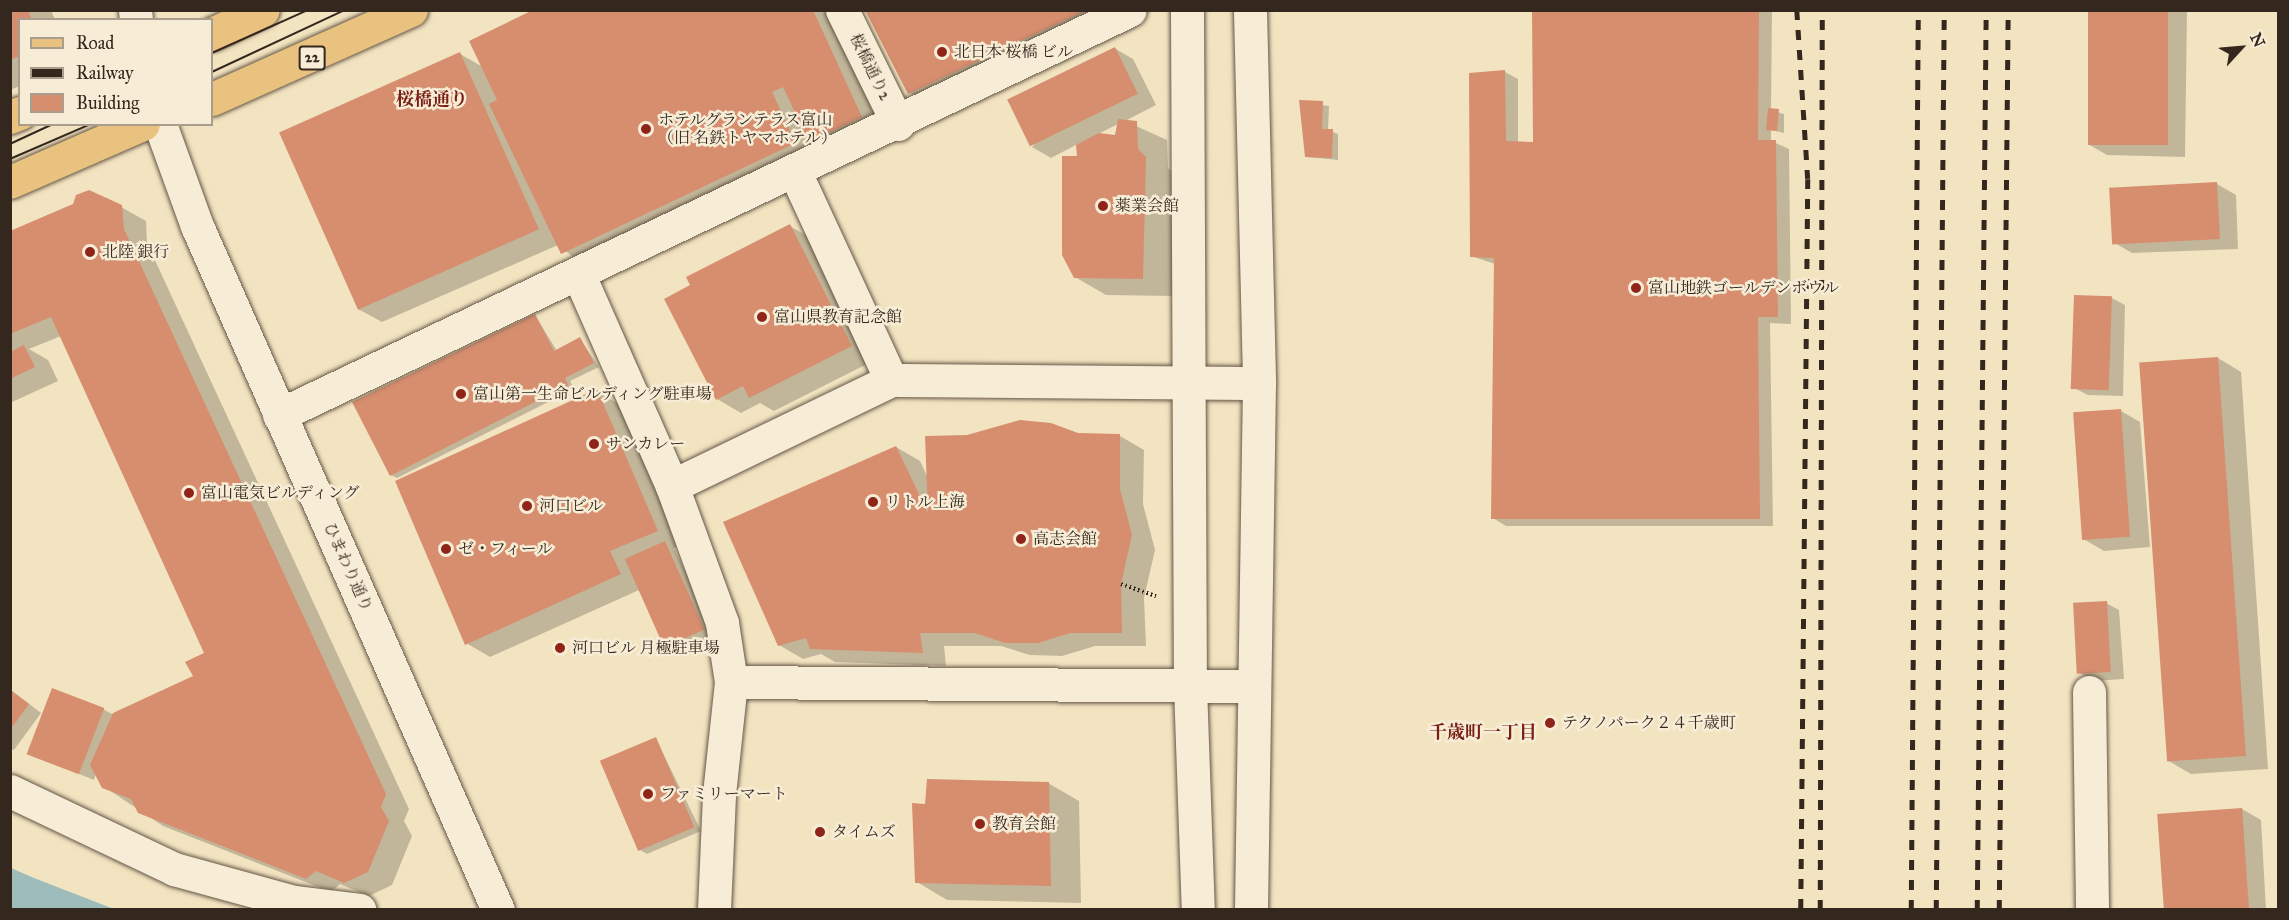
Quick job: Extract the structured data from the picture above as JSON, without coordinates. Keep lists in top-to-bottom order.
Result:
{
  "streets": {
    "main road": ["22"],
    "street": ["桜橋通り2", "ひまわり通り"]
  },
  "districts": ["桜橋通り", "千歳町一丁目"],
  "places": [
    "北日本 桜橋 ビル",
    "ホテルグランテラス富山 （旧 名鉄トヤマホテル）",
    "薬業会館",
    "北陸 銀行",
    "富山地鉄ゴールデンボウル",
    "富山県教育記念館",
    "富山第一生命ビルディング駐車場",
    "サンカレー",
    "富山電気ビルディング",
    "リトル上海",
    "河口ビル",
    "高志会館",
    "ゼ・フィール",
    "河口ビル 月極駐車場",
    "テクノパーク２４千歳町",
    "ファミリーマート",
    "教育会館",
    "タイムズ"
  ],
  "legend": ["Road", "Railway", "Building"],
  "north": "top right"
}
